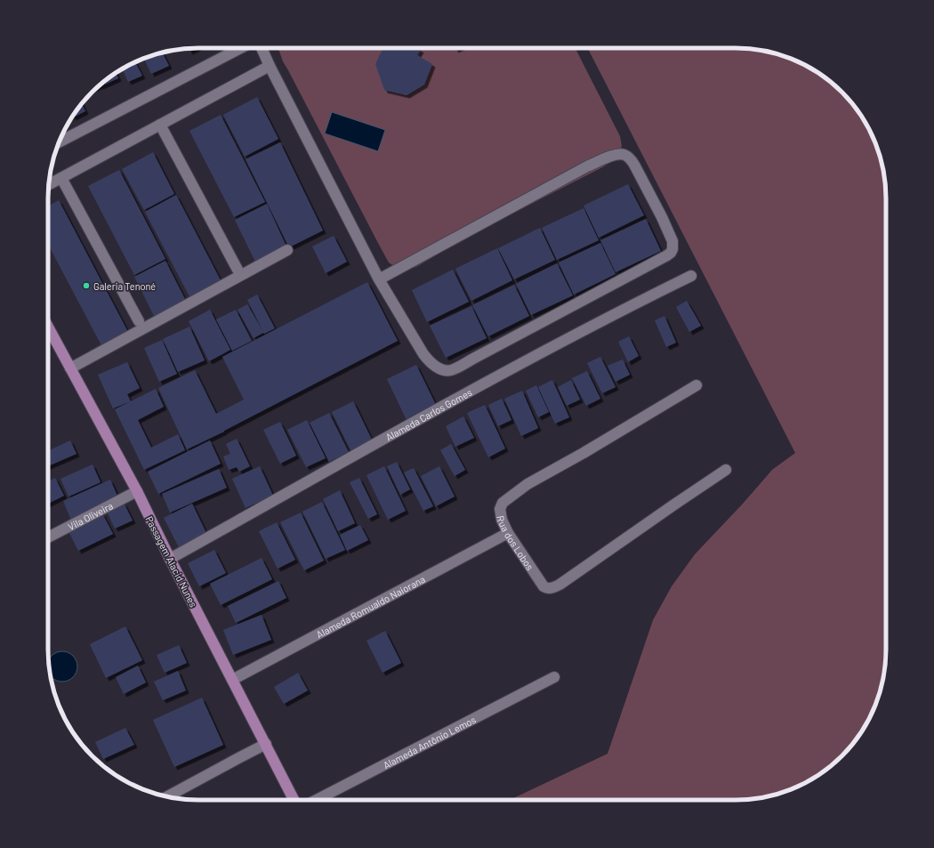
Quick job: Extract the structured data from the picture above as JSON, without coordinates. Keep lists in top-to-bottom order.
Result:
{
  "streets": {
    "main road": ["Passagem Alacid Nunes"],
    "street": [
      "Alameda Carlos Gomes",
      "Vila Oliveira",
      "Rua dos Lobos",
      "Alameda Romualdo Naiorana",
      "Alameda Antônio Lemos"
    ]
  },
  "crossings": [
    ["Alameda Carlos Gomes", "Passagem Alacid Nunes"],
    ["Vila Oliveira", "Passagem Alacid Nunes"],
    ["Rua dos Lobos", "Alameda Romualdo Naiorana"],
    ["Passagem Alacid Nunes", "Alameda Romualdo Naiorana"]
  ],
  "places": ["Galeria Tenoné"]
}
